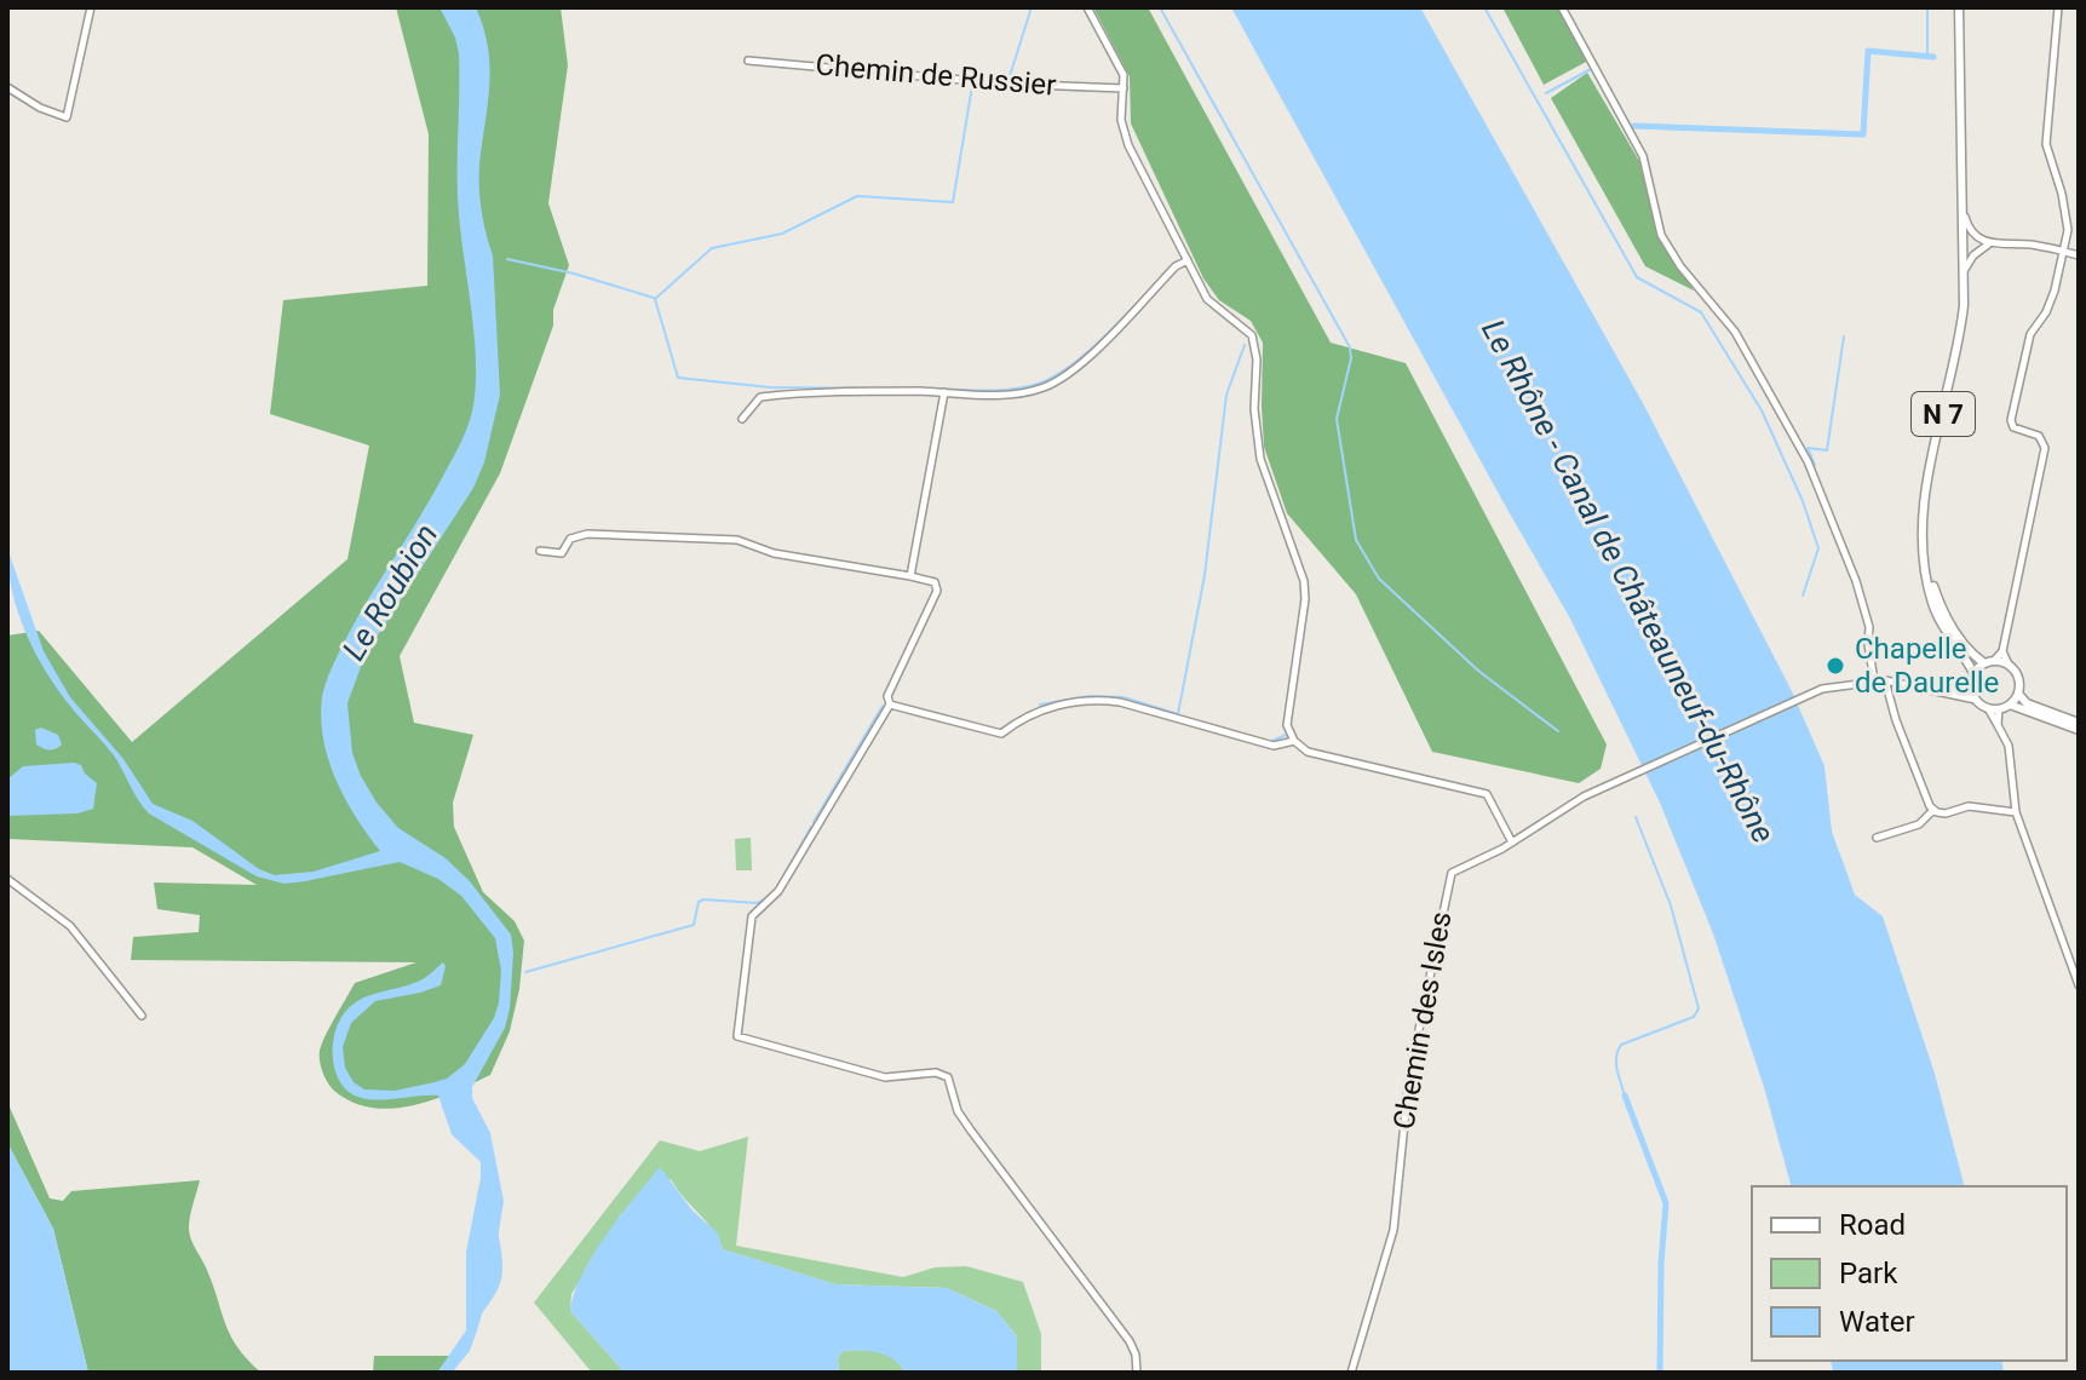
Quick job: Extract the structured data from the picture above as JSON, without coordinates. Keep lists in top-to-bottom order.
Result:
{
  "streets": {
    "main road": ["N 7"],
    "street": ["Chemin de Russier", "Chemin des Isles"]
  },
  "crossings": [
    ["N 7", "Chemin des Isles"]
  ],
  "water": ["Le Rhône - Canal de Châteauneuf-du-Rhône", "Le Roubion"],
  "places": ["Chapelle de Daurelle"],
  "legend": ["Road", "Park", "Water"]
}
